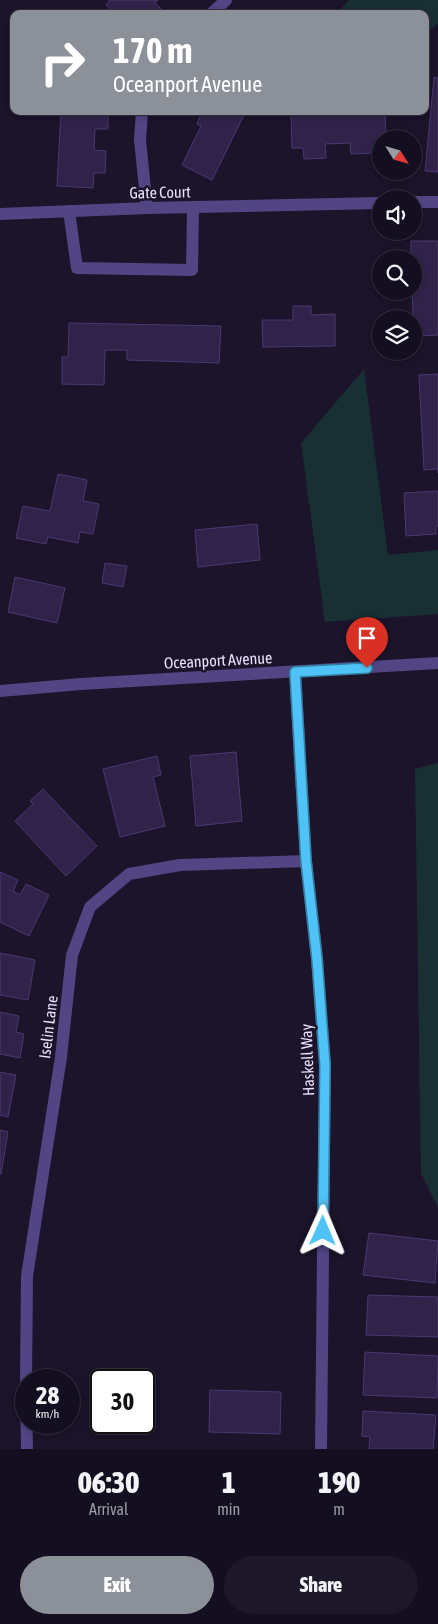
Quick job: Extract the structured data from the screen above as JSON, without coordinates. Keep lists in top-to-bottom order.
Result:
{
  "streets": {
    "street": [
      "Gate Court",
      "Oceanport Avenue",
      "Iselin Lane",
      "Haskell Way"
    ]
  },
  "crossings": [
    ["Oceanport Avenue", "Haskell Way"],
    ["Iselin Lane", "Haskell Way"]
  ],
  "north": "bottom right",
  "page": {
    "turn": ["170 m", "Oceanport Avenue"],
    "speed": "28 km/h",
    "limit": "30",
    "eta": [
      "06:30",
      "Arrival",
      "1",
      "min",
      "190",
      "m"
    ],
    "buttons": ["Exit", "Share"]
  }
}
